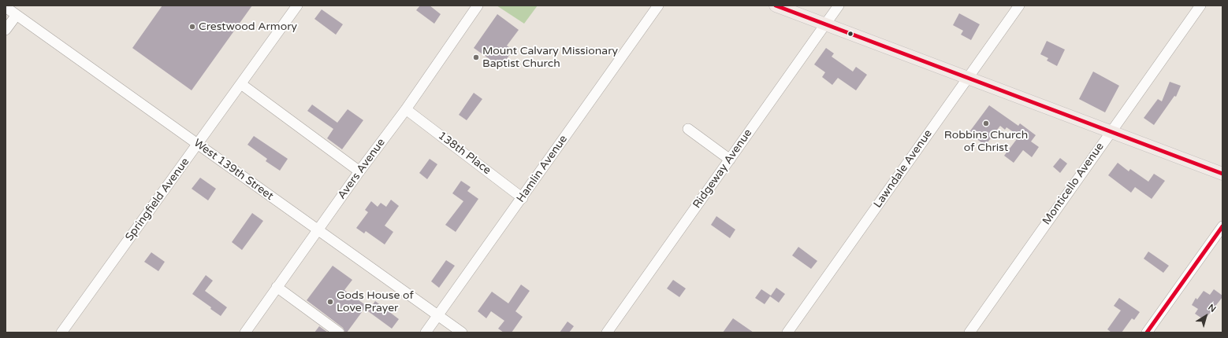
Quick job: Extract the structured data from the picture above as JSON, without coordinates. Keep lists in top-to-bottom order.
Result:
{
  "streets": {
    "street": [
      "138th Place",
      "Avers Avenue",
      "Hamlin Avenue",
      "Ridgeway Avenue",
      "Lawndale Avenue",
      "West 139th Street",
      "Monticello Avenue",
      "Springfield Avenue"
    ]
  },
  "crossings": [
    ["138th Place", "Avers Avenue"],
    ["138th Place", "Hamlin Avenue"],
    ["Avers Avenue", "West 139th Street"],
    ["Hamlin Avenue", "West 139th Street"],
    ["West 139th Street", "Springfield Avenue"]
  ],
  "places": [
    "Crestwood Armory",
    "Mount Calvary Missionary Baptist Church",
    "Robbins Church of Christ",
    "Gods House of Love Prayer"
  ],
  "north": "top right"
}
